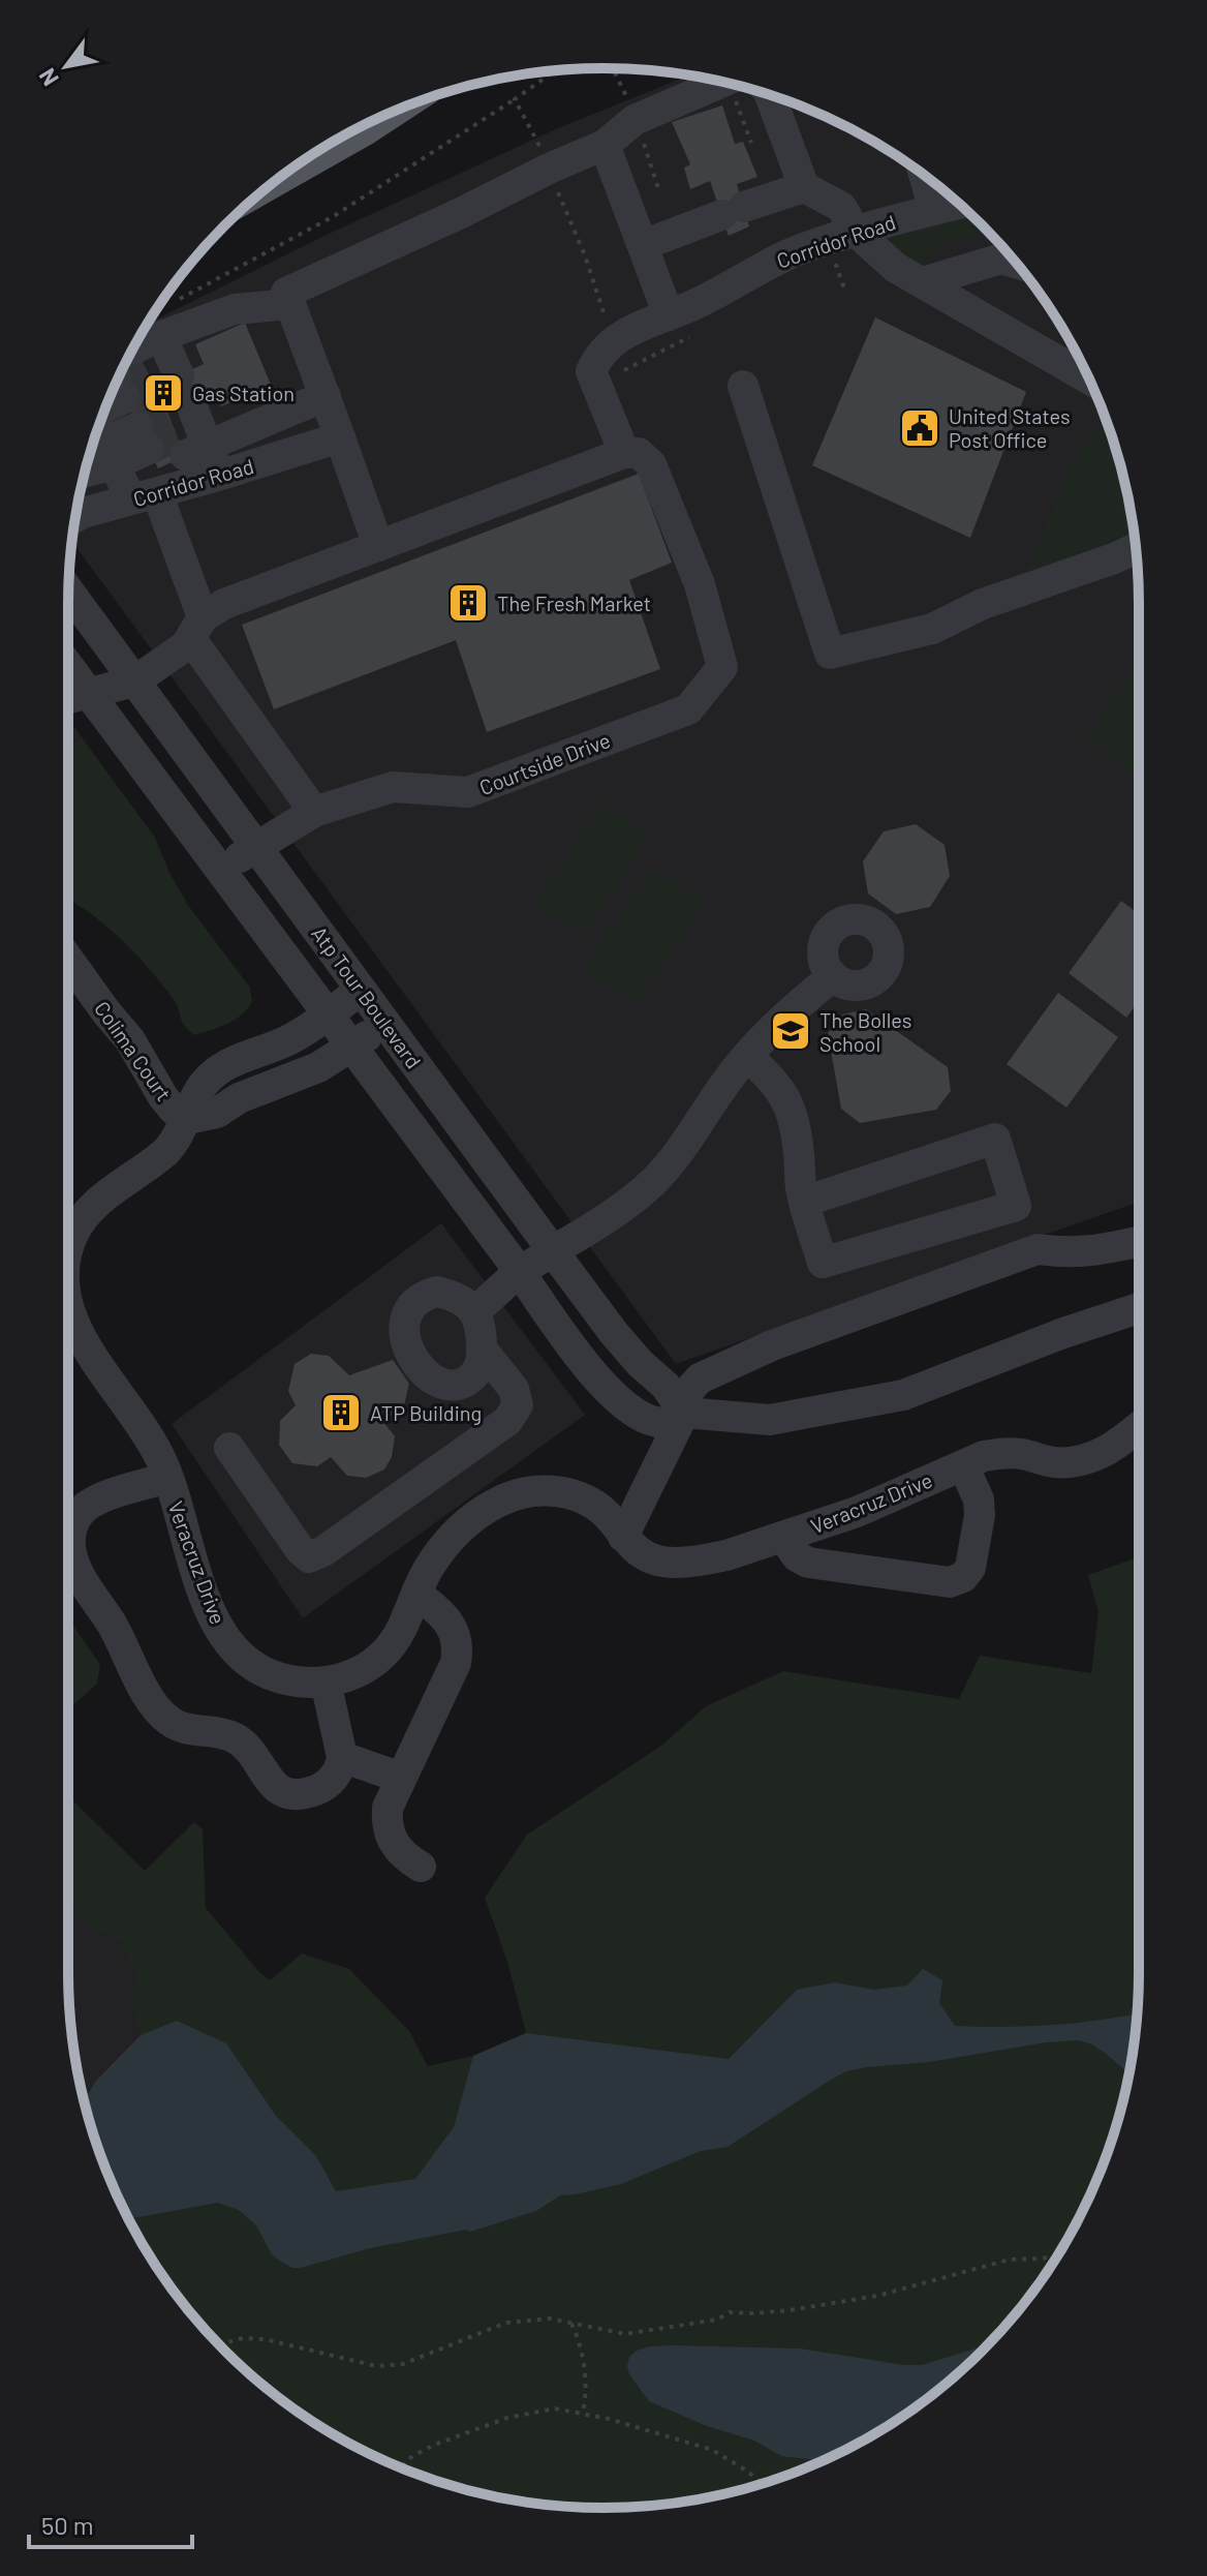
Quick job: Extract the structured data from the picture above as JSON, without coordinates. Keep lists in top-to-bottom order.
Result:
{
  "streets": {
    "street": [
      "Corridor Road",
      "Courtside Drive",
      "Atp Tour Boulevard",
      "Colima Court",
      "Veracruz Drive"
    ]
  },
  "crossings": [
    ["Corridor Road", "Courtside Drive"],
    ["Courtside Drive", "Atp Tour Boulevard"],
    ["Colima Court", "Veracruz Drive"]
  ],
  "places": {
    "building": ["Gas Station", "The Fresh Market", "ATP Building"],
    "public building": ["United States Post Office"],
    "school or university": ["The Bolles School"]
  },
  "scale_bar": "50 m",
  "north": "bottom left"
}
